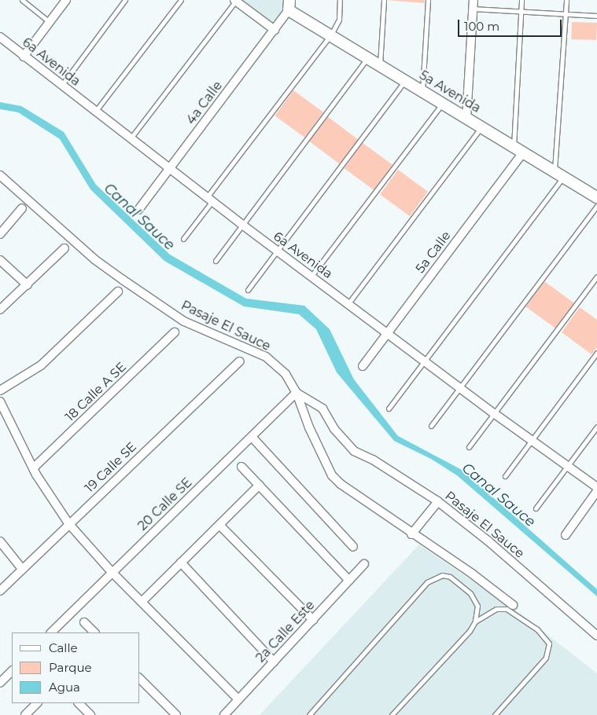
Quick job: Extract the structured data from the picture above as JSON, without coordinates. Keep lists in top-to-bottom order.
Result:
{
  "streets": {
    "street": [
      "6a Avenida",
      "5a Avenida",
      "4a Calle",
      "5a Calle",
      "Pasaje El Sauce",
      "18 Calle A SE",
      "19 Calle SE",
      "20 Calle SE",
      "2a Calle Este"
    ]
  },
  "crossings": [
    ["6a Avenida", "4a Calle"],
    ["6a Avenida", "5a Calle"],
    ["5a Avenida", "4a Calle"],
    ["5a Avenida", "5a Calle"],
    ["Pasaje El Sauce", "20 Calle SE"]
  ],
  "water": ["Canal Sauce"],
  "legend": ["Calle", "Parque", "Agua"],
  "scale_bar": "100 m"
}
